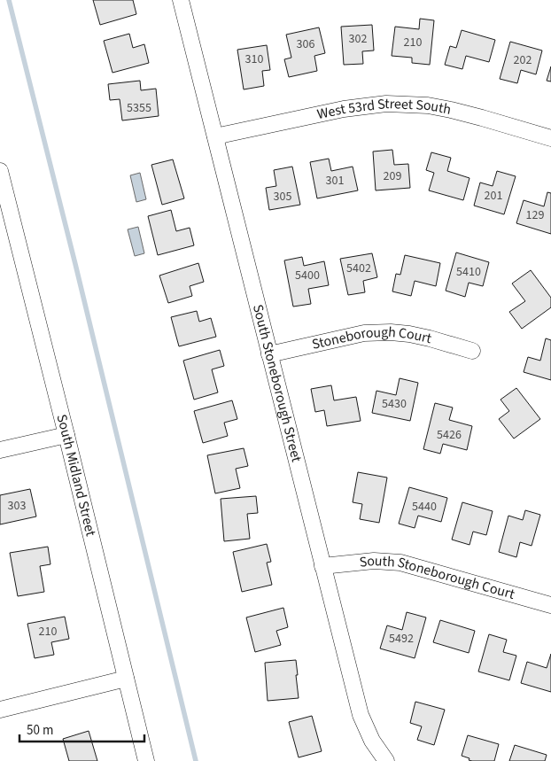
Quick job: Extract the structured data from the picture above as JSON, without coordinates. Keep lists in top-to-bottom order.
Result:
{
  "streets": {
    "street": [
      "West 53rd Street South",
      "Stoneborough Court",
      "South Stoneborough Street",
      "South Midland Street",
      "South Stoneborough Court"
    ]
  },
  "crossings": [
    ["West 53rd Street South", "South Stoneborough Street"],
    ["Stoneborough Court", "South Stoneborough Street"],
    ["South Stoneborough Street", "South Stoneborough Court"]
  ],
  "house_numbers": [
    "302",
    "210",
    "306",
    "310",
    "202",
    "5355",
    "209",
    "301",
    "201",
    "305",
    "129",
    "5402",
    "5410",
    "5400",
    "5430",
    "5426",
    "303",
    "5440",
    "210",
    "5492"
  ],
  "scale_bar": "50 m"
}
